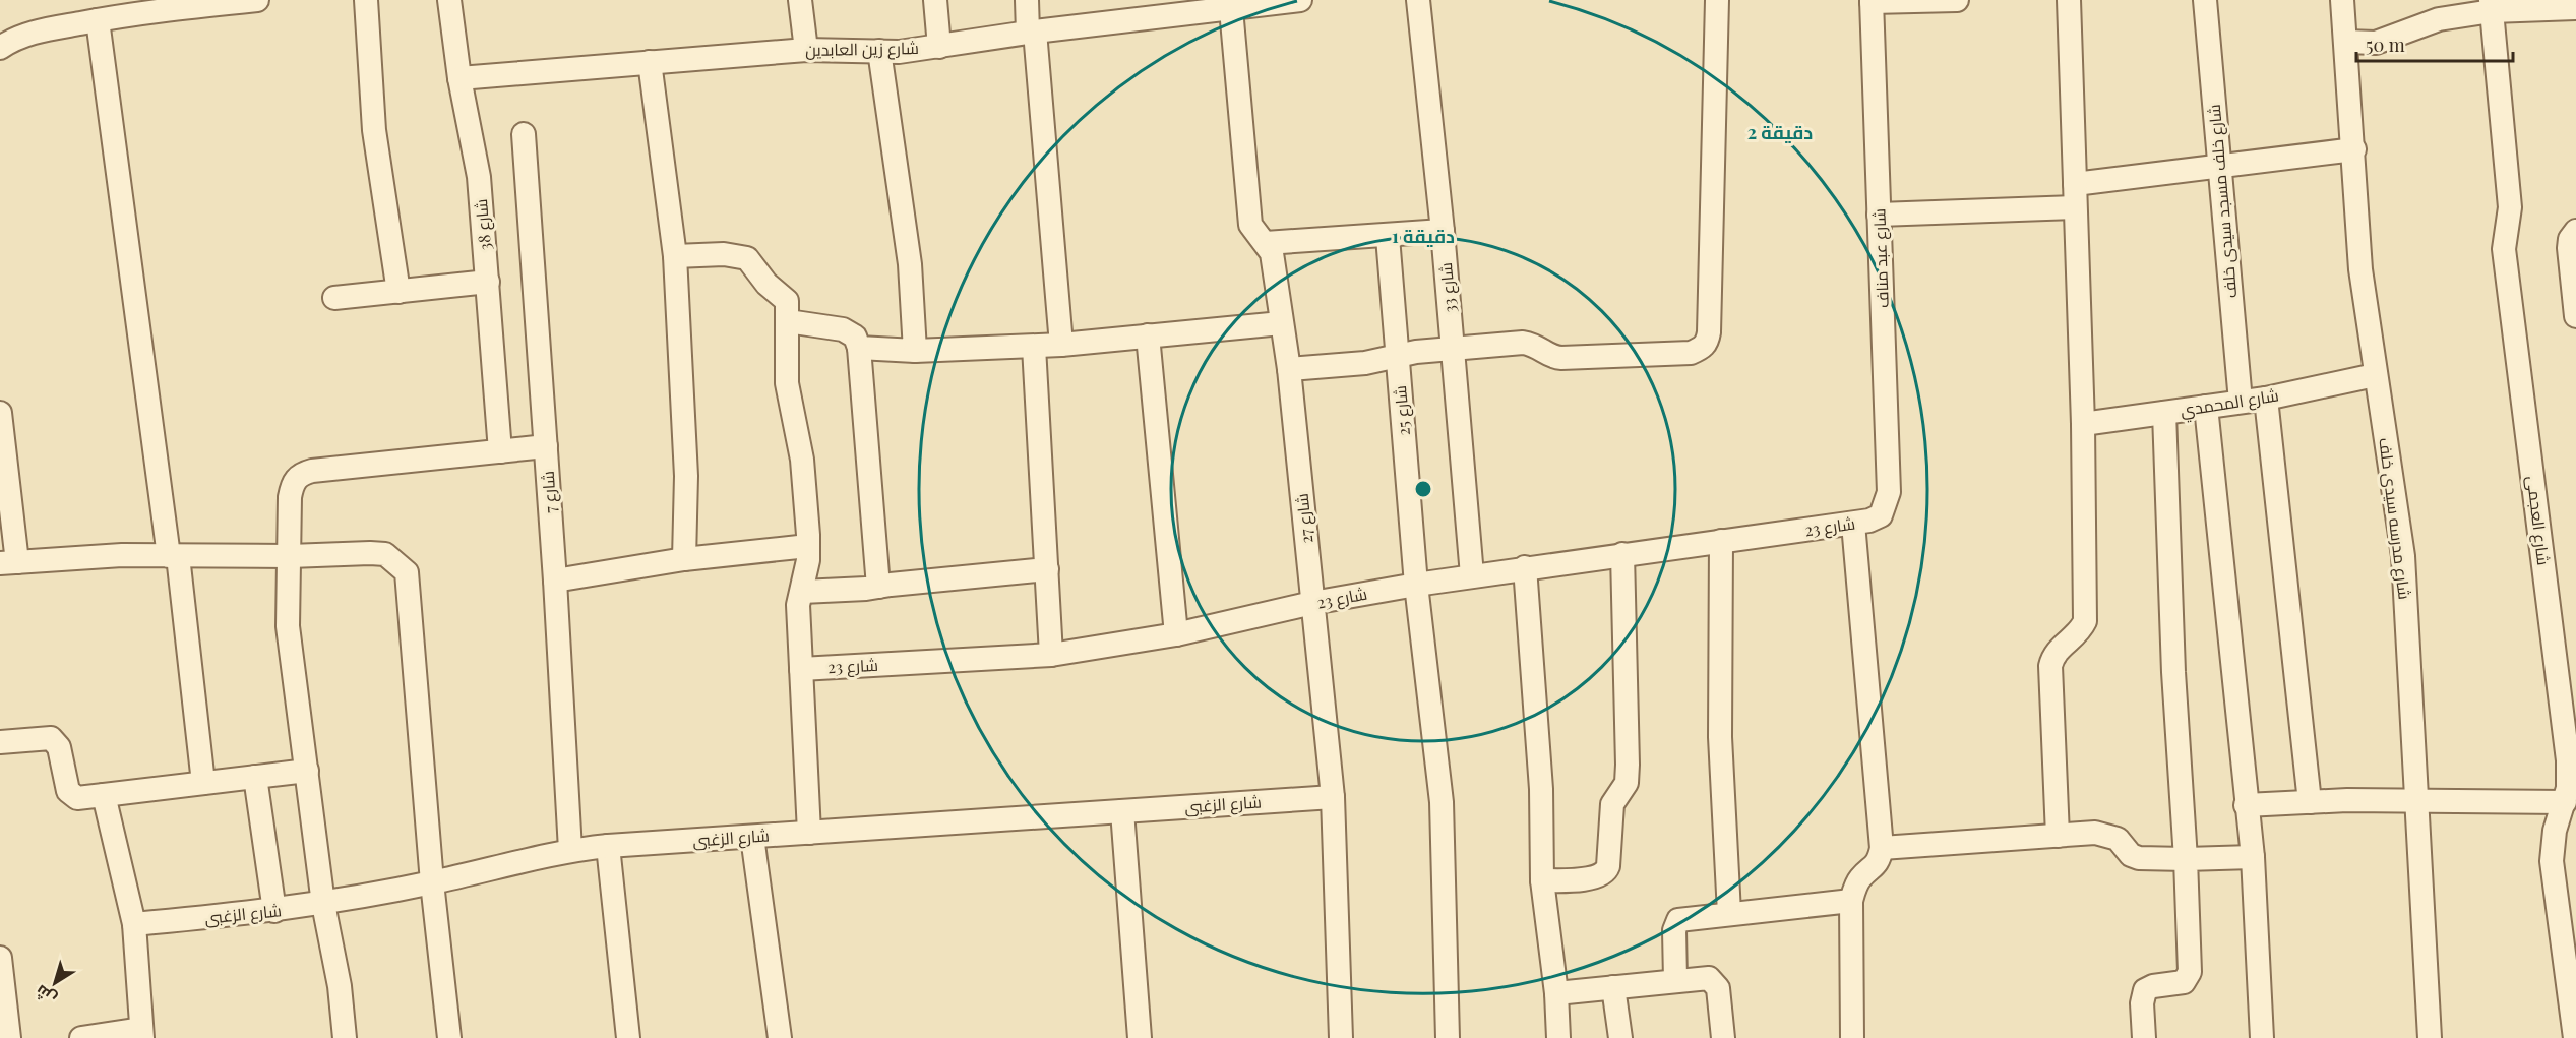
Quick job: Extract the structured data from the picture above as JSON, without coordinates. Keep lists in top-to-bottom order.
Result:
{
  "streets": {
    "street": [
      "شارع زين العابدين",
      "شارع خلف مسجد سيدى خلف",
      "شارع 38",
      "شارع عبد مناف",
      "شارع 33",
      "شارع المحمدي",
      "شارع 25",
      "شارع 7",
      "شارع 27",
      "شارع مدرسه سيدى خلف",
      "شارع العجمى",
      "شارع 23",
      "شارع الزغبى"
    ]
  },
  "crossings": [
    ["شارع زين العابدين", "شارع 38"],
    ["شارع زين العابدين", "شارع 27"],
    ["شارع خلف مسجد سيدى خلف", "شارع المحمدي"],
    ["شارع عبد مناف", "شارع 23"],
    ["شارع 33", "شارع 23"],
    ["شارع المحمدي", "شارع مدرسه سيدى خلف"],
    ["شارع 25", "شارع 23"],
    ["شارع 7", "شارع الزغبى"],
    ["شارع 27", "شارع 23"],
    ["شارع 27", "شارع الزغبى"]
  ],
  "scale_bar": "50 m",
  "north": "bottom left",
  "rings": ["2 دقيقة", "1 دقيقة"]
}
